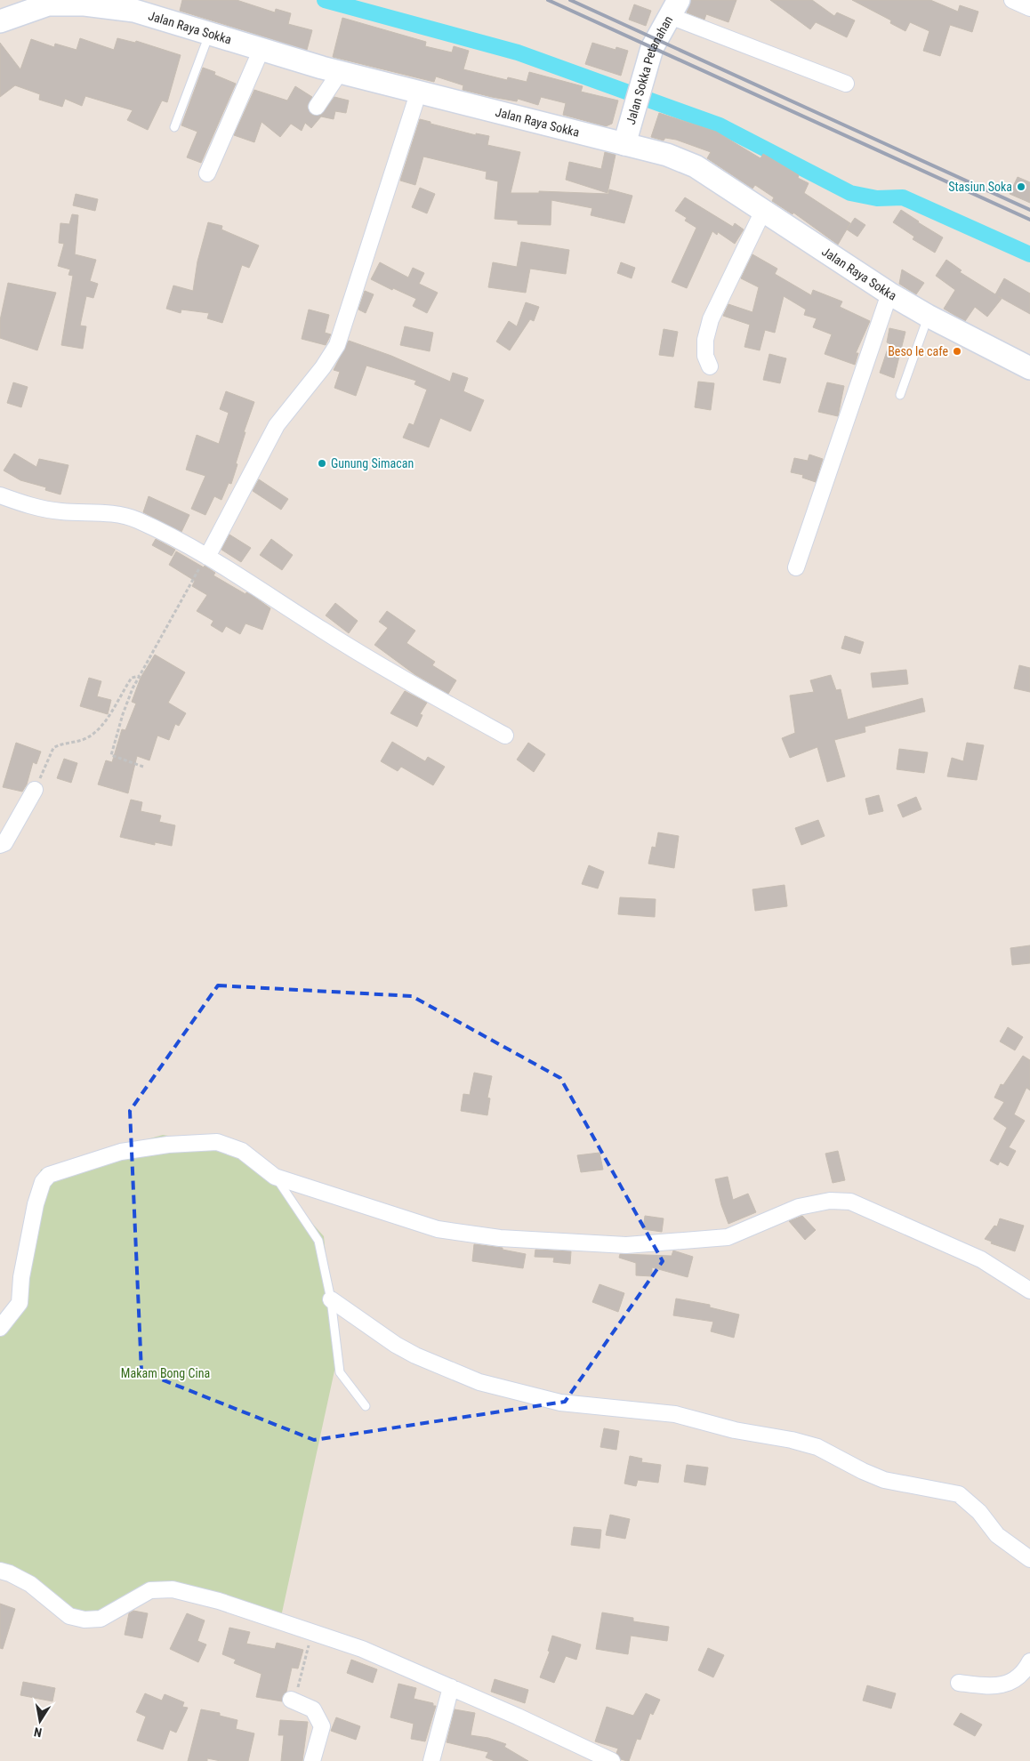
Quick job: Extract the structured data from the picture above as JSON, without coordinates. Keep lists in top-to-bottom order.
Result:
{
  "streets": {
    "main road": ["Jalan Raya Sokka", "Jalan Sokka Petanahan"]
  },
  "crossings": [
    ["Jalan Raya Sokka", "Jalan Sokka Petanahan"]
  ],
  "parks": ["Makam Bong Cina"],
  "places": ["Stasiun Soka", "Beso le cafe", "Gunung Simacan"],
  "north": "bottom"
}
